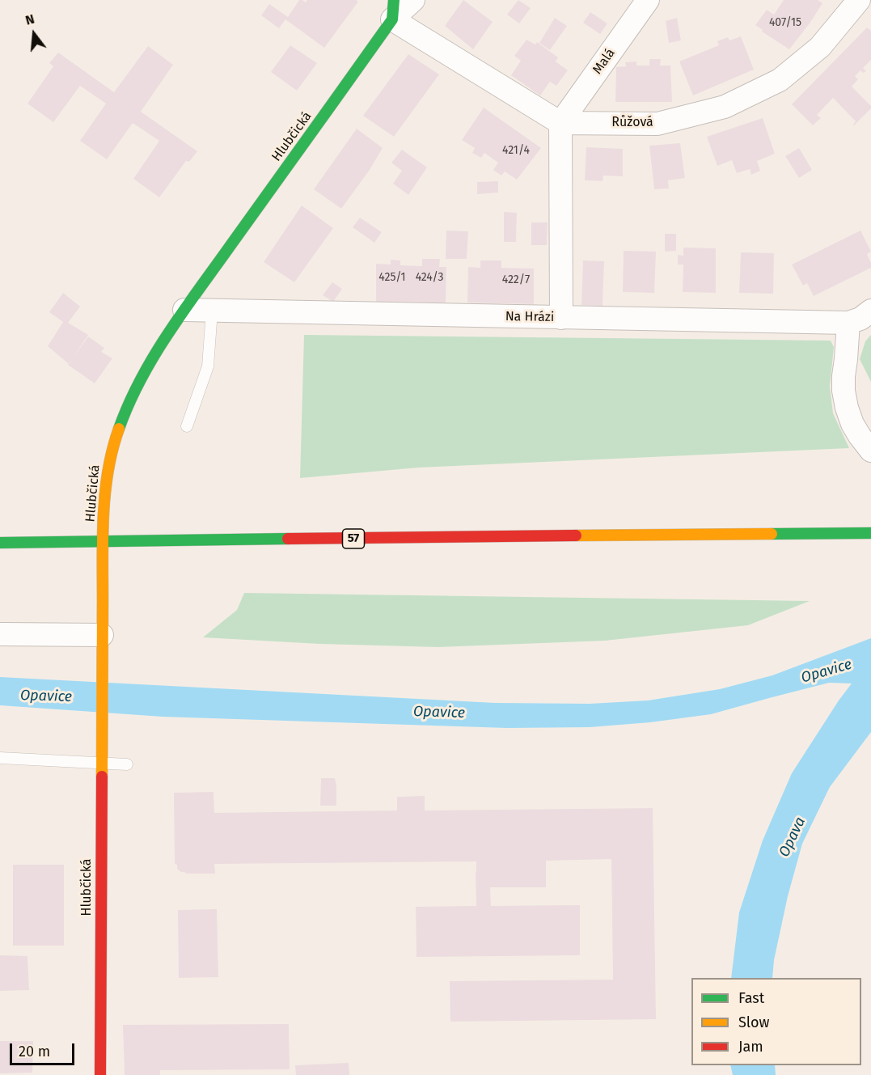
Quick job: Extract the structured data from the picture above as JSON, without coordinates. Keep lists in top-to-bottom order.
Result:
{
  "streets": {
    "street": [
      "Malá",
      "Růžová",
      "Hlubčická",
      "Na Hrázi",
      "57"
    ]
  },
  "crossings": [
    ["Malá", "Růžová"],
    ["Hlubčická", "Na Hrázi"],
    ["Hlubčická", "57"]
  ],
  "water": ["Opavice", "Opava"],
  "house_numbers": [
    "407/15",
    "421/4",
    "425/1",
    "424/3",
    "422/7"
  ],
  "legend": ["Fast", "Slow", "Jam"],
  "scale_bar": "20 m",
  "north": "top"
}
